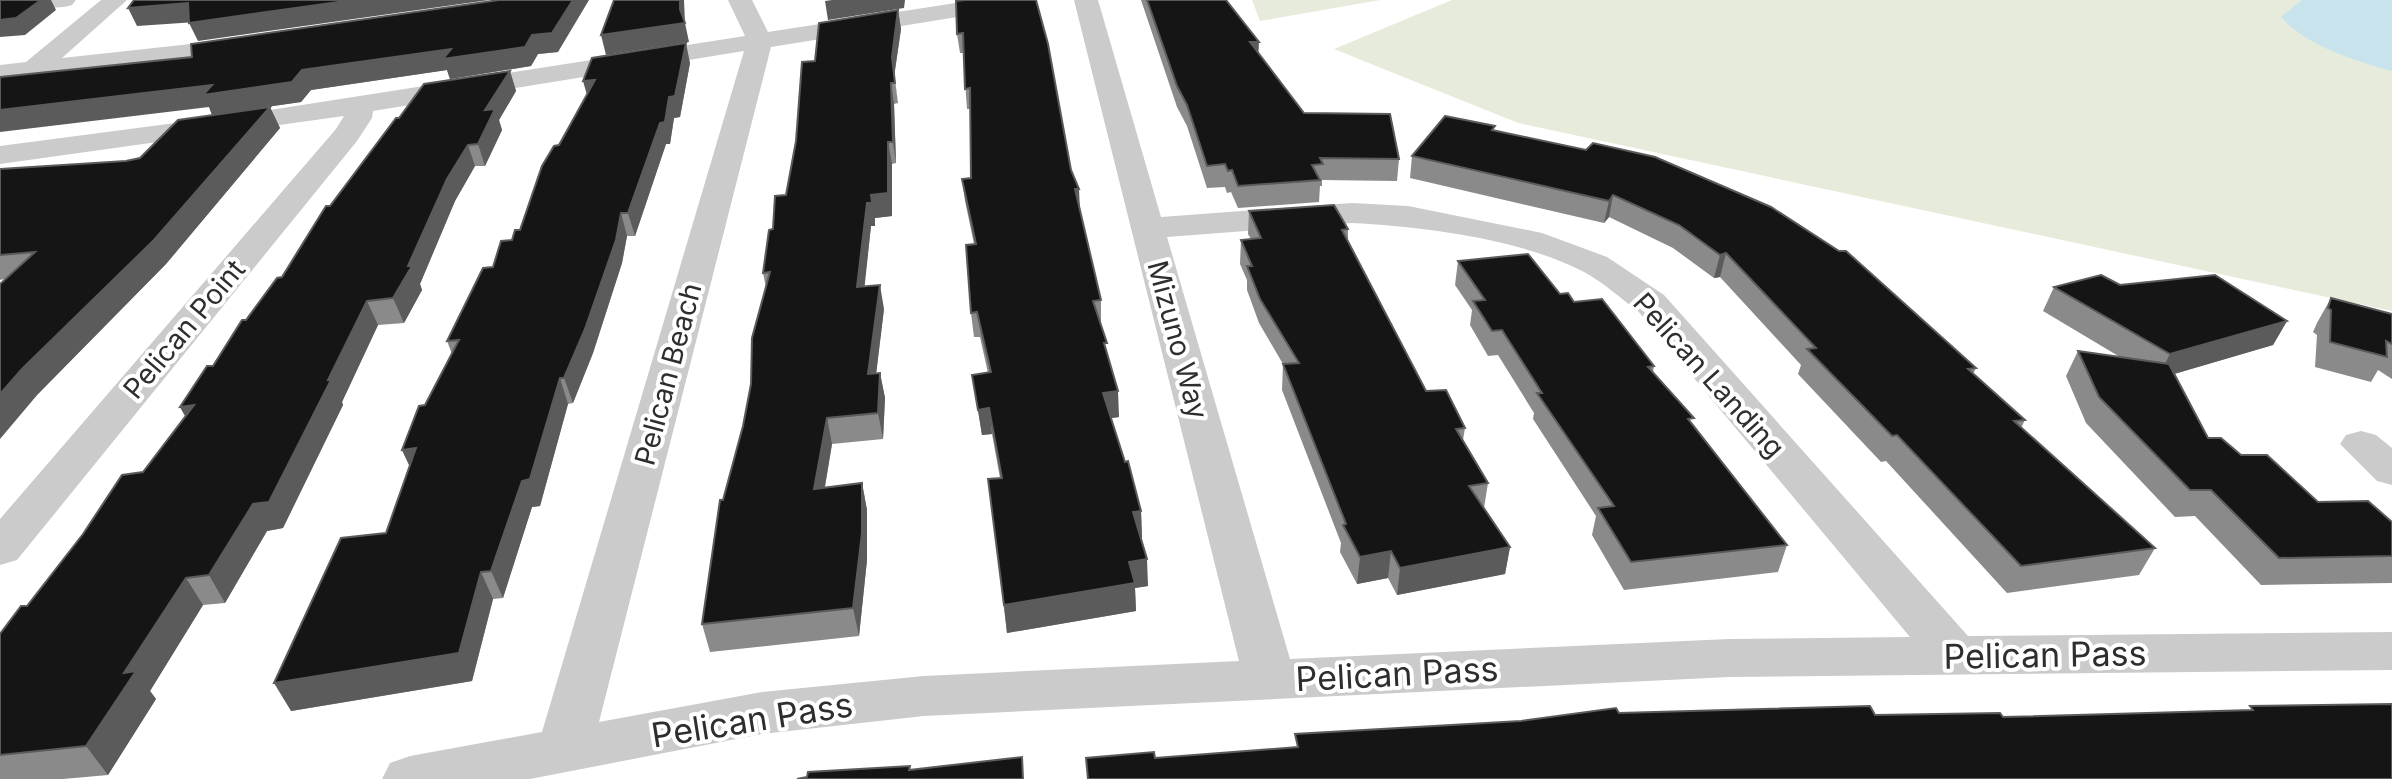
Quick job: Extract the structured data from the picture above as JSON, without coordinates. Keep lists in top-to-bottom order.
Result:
{
  "streets": {
    "street": [
      "Pelican Point",
      "Mizuno Way",
      "Pelican Beach",
      "Pelican Landing",
      "Pelican Pass"
    ]
  },
  "crossings": [
    ["Mizuno Way", "Pelican Landing"],
    ["Mizuno Way", "Pelican Pass"],
    ["Pelican Beach", "Pelican Pass"],
    ["Pelican Landing", "Pelican Pass"]
  ]
}
